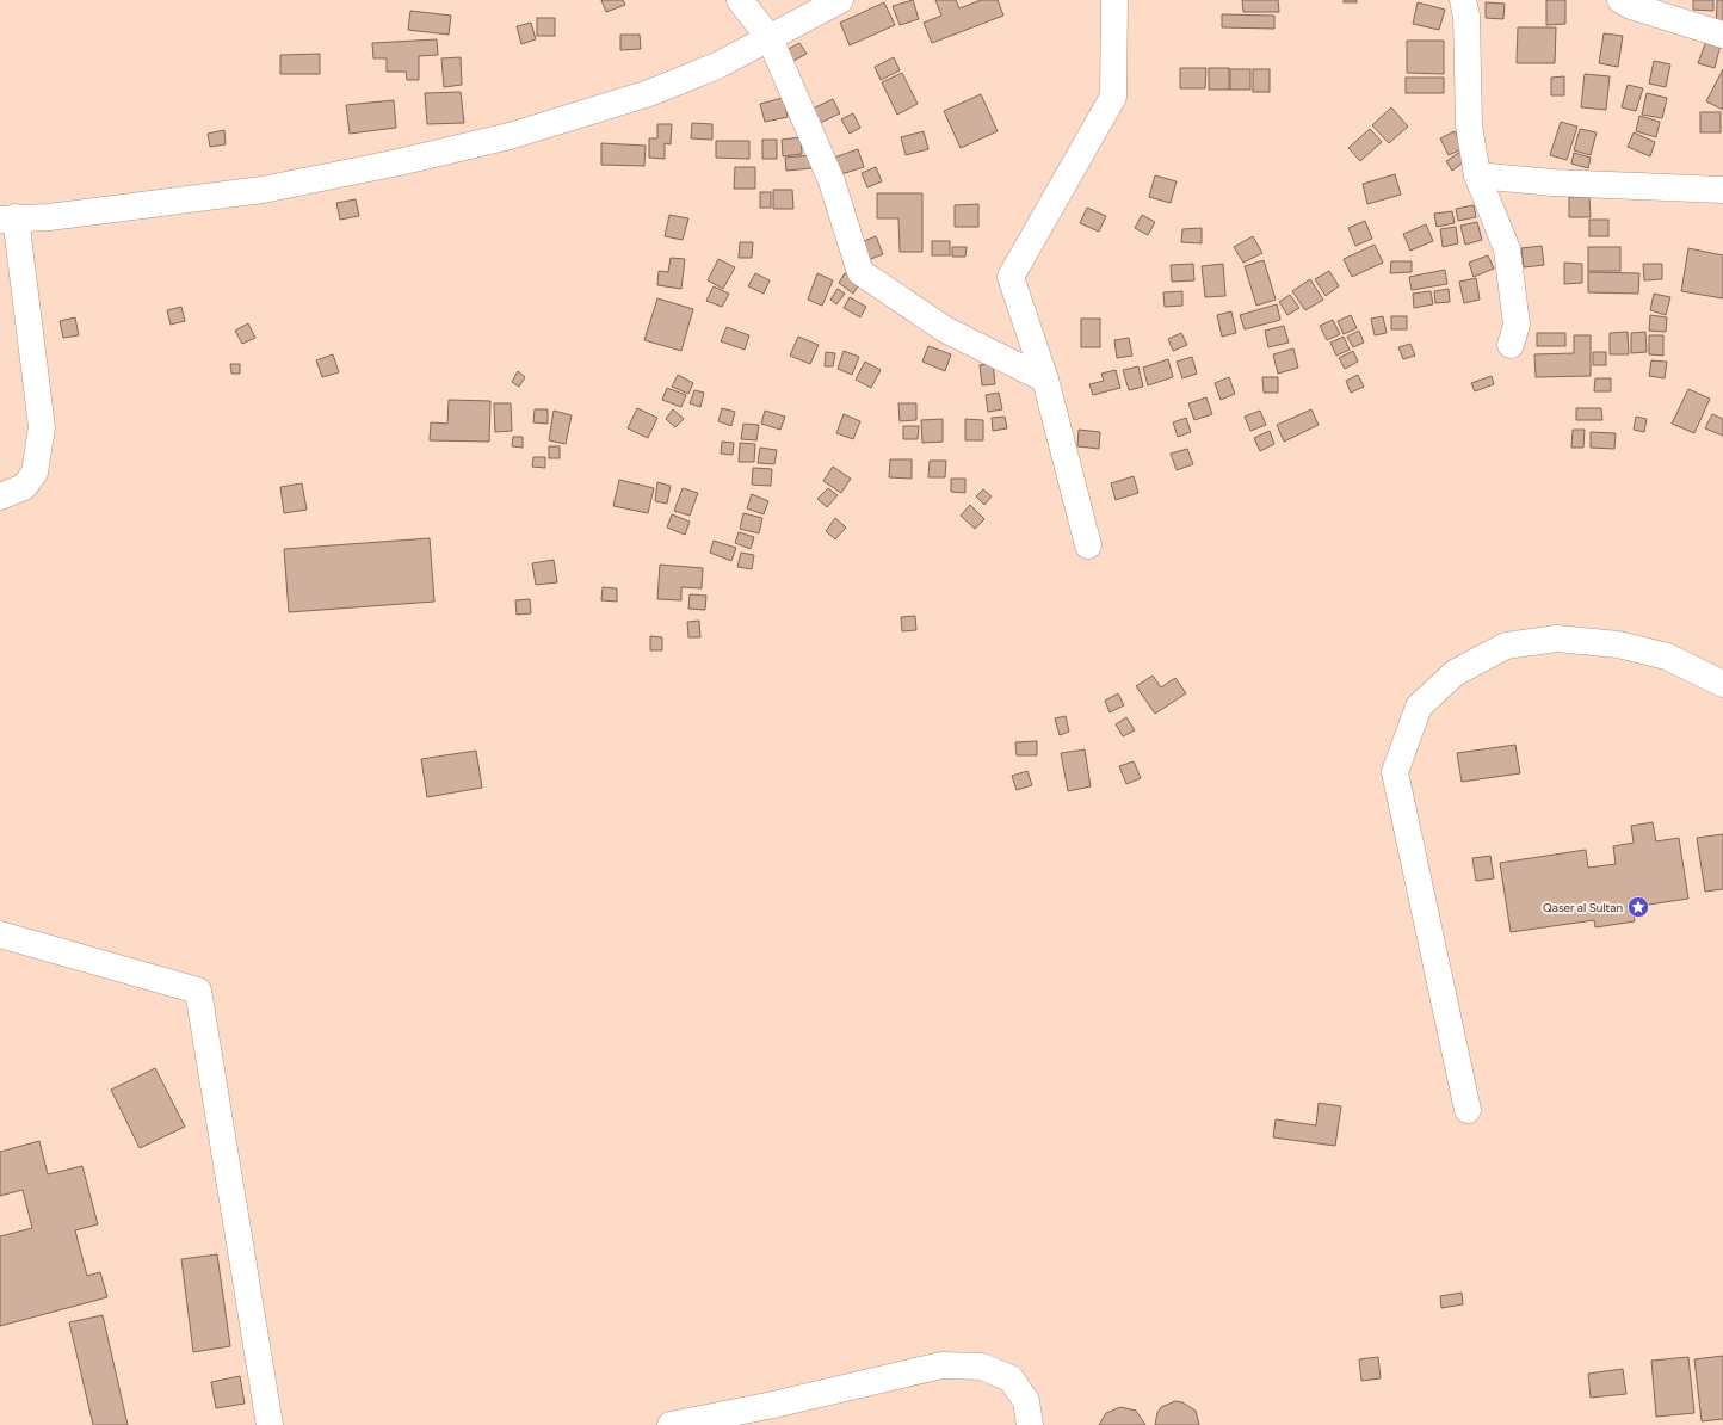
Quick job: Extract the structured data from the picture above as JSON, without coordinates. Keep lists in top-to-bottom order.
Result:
{
  "places": {
    "place": ["Qaser al Sultan"]
  }
}
